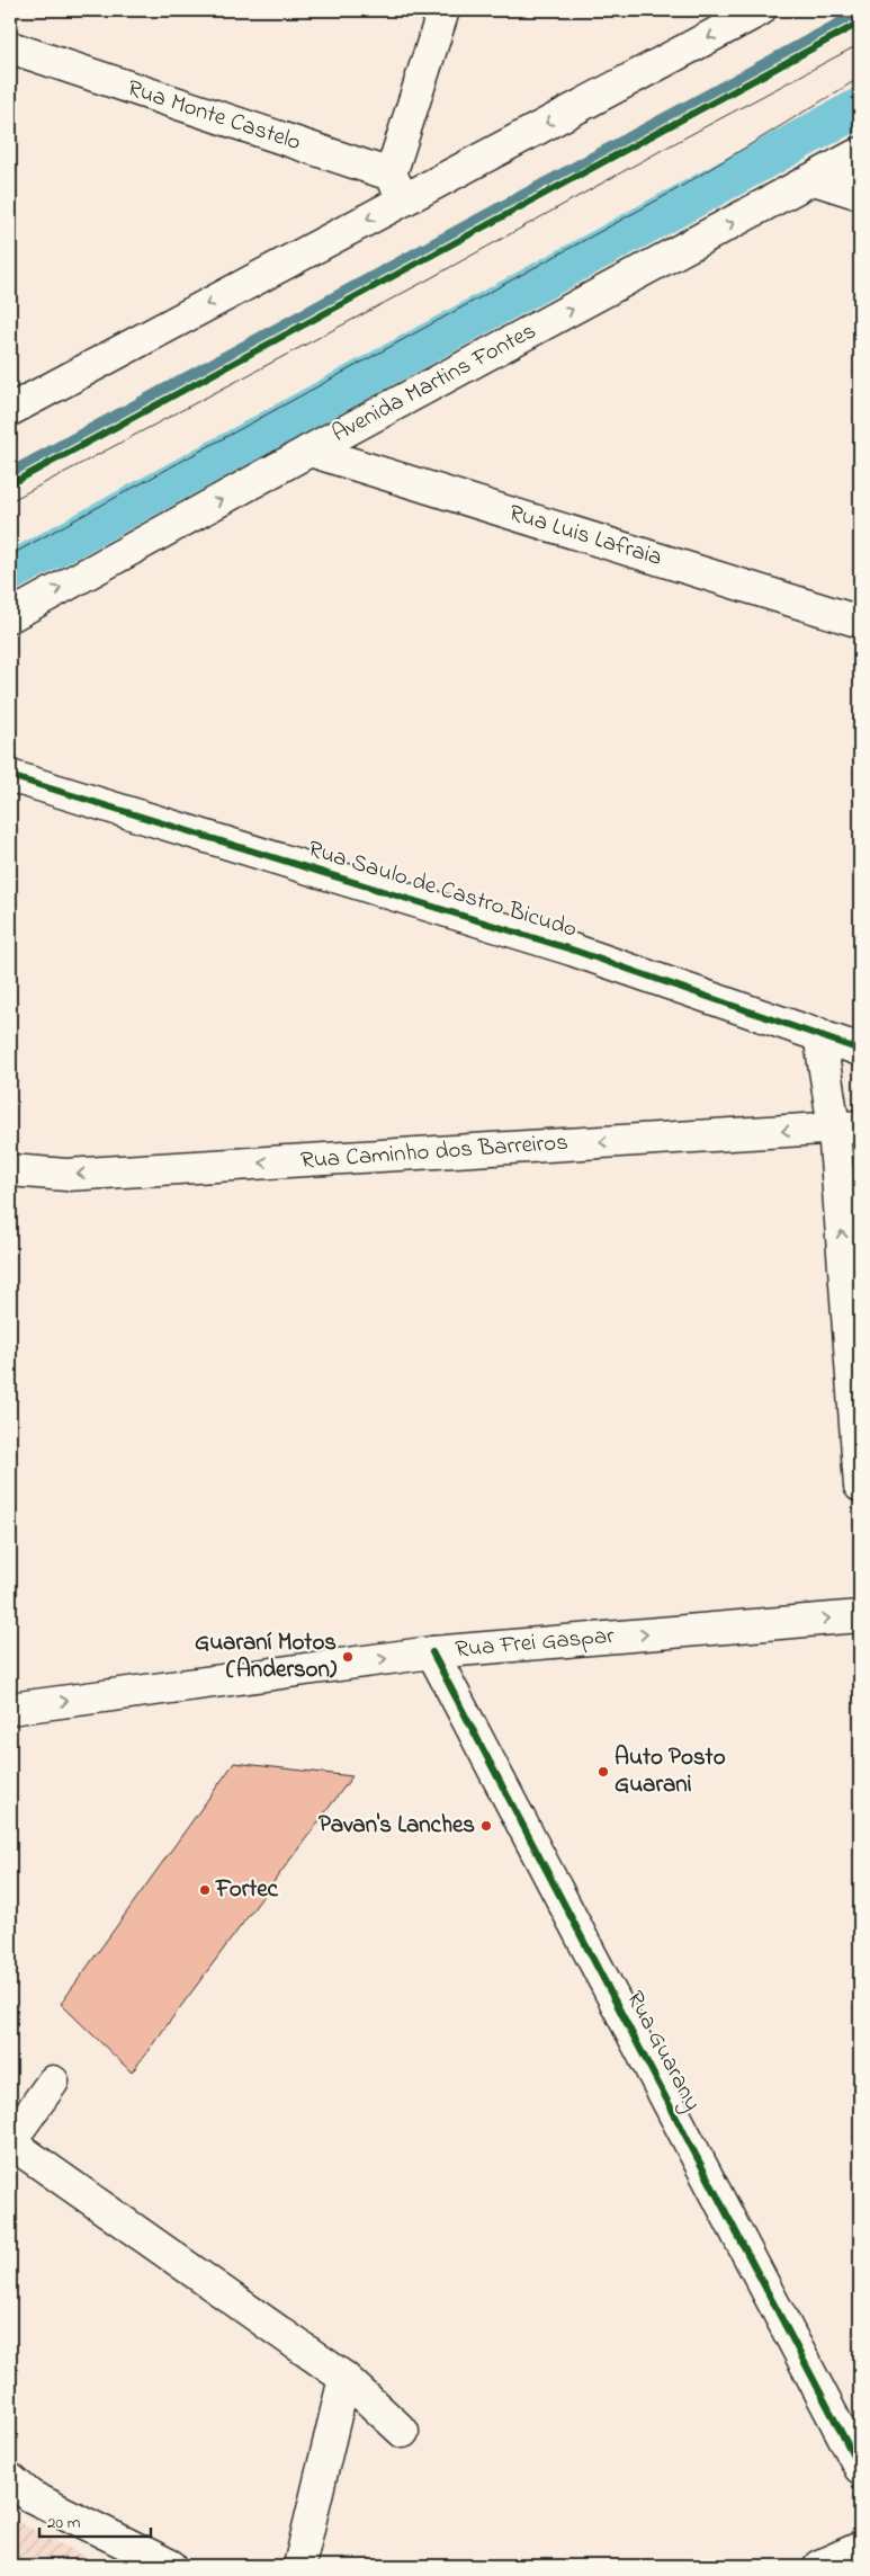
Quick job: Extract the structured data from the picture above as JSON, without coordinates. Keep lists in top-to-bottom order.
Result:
{
  "streets": {
    "street": [
      "Rua Monte Castelo",
      "Avenida Martins Fontes",
      "Rua Luis Lafraia",
      "Rua Saulo de Castro Bicudo",
      "Rua Caminho dos Barreiros",
      "Rua Frei Gaspar",
      "Rua Guarany"
    ]
  },
  "crossings": [
    ["Avenida Martins Fontes", "Rua Luis Lafraia"],
    ["Rua Frei Gaspar", "Rua Guarany"]
  ],
  "one_way": ["Rua Caminho dos Barreiros", "Rua Frei Gaspar"],
  "places": [
    "Guaraní Motos (Anderson)",
    "Auto Posto Guarani",
    "Pavan's Lanches",
    "Fortec"
  ],
  "scale_bar": "20 m"
}
